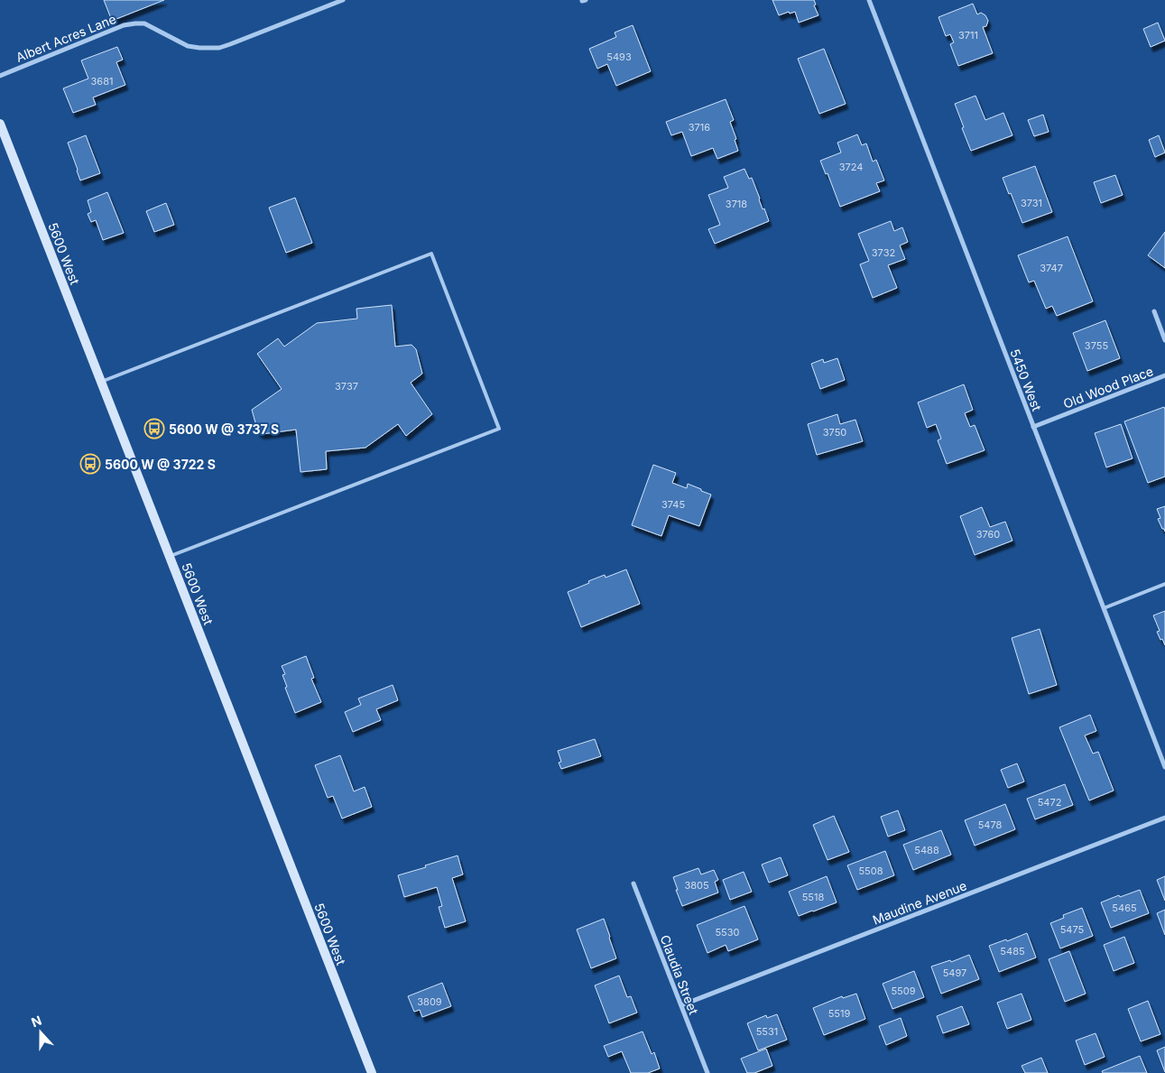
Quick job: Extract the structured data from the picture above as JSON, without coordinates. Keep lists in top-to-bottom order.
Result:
{
  "streets": {
    "main road": ["5600 West"],
    "street": [
      "Albert Acres Lane",
      "5450 West",
      "Old Wood Place",
      "Maudine Avenue",
      "Claudia Street"
    ]
  },
  "crossings": [
    ["5450 West", "Old Wood Place"],
    ["Maudine Avenue", "Claudia Street"]
  ],
  "places": {
    "bus stop": ["5600 W @ 3737 S", "5600 W @ 3722 S"]
  },
  "house_numbers": [
    "3711",
    "5493",
    "3681",
    "3716",
    "3724",
    "3731",
    "3718",
    "3732",
    "3747",
    "3755",
    "3737",
    "3750",
    "3745",
    "3760",
    "5472",
    "5478",
    "5488",
    "5508",
    "3805",
    "5518",
    "5465",
    "5475",
    "5530",
    "5485",
    "5497",
    "5509",
    "3809",
    "5519",
    "5531"
  ],
  "north": "top"
}
